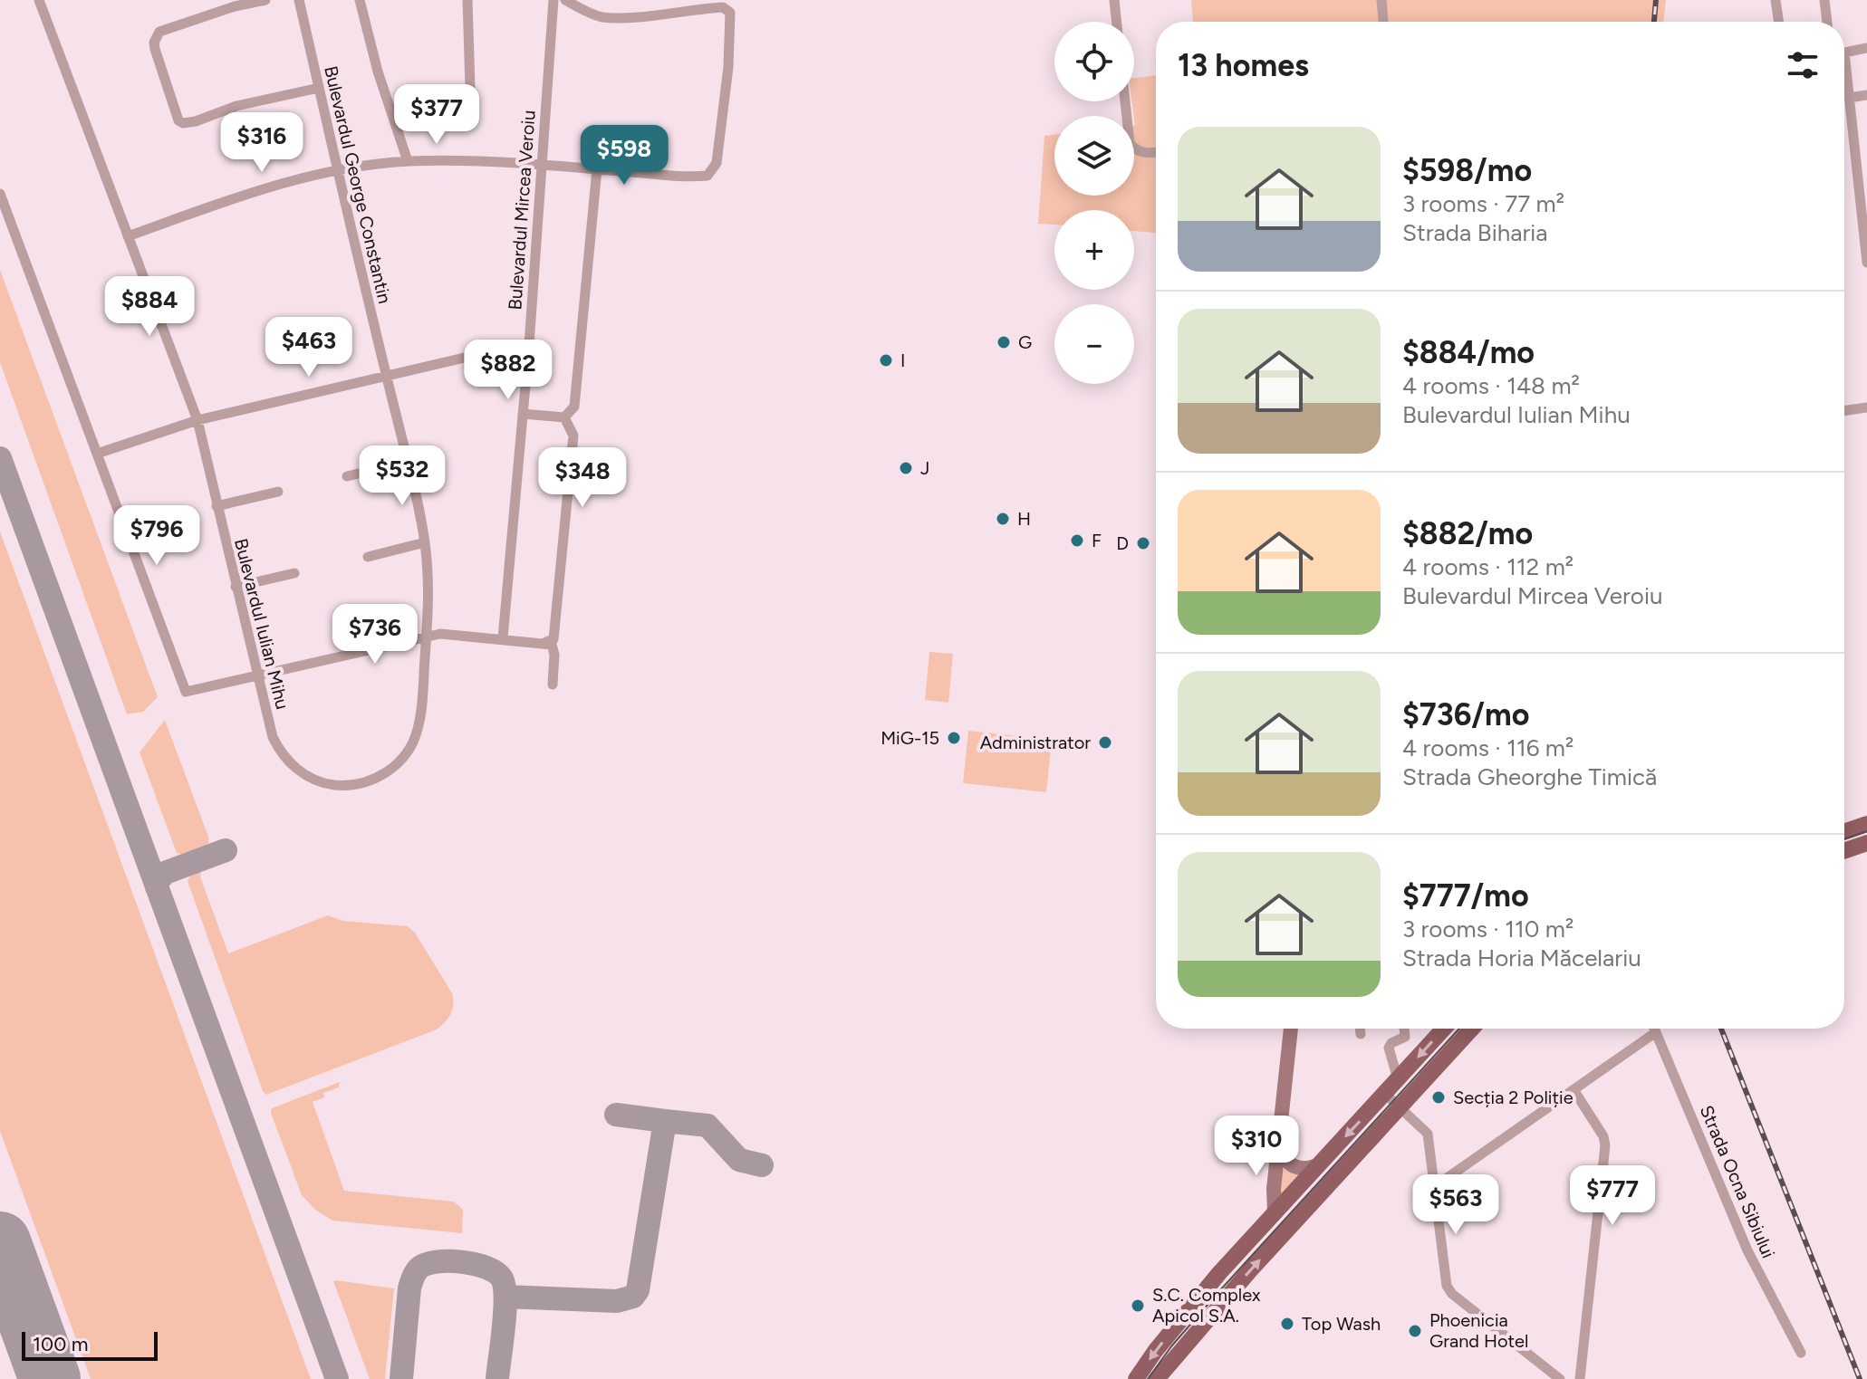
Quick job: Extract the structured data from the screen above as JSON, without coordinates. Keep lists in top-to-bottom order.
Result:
{
  "streets": {
    "street": [
      "Bulevardul George Constantin",
      "Bulevardul Mircea Veroiu",
      "Bulevardul Iulian Mihu",
      "Strada Ocna Sibiului"
    ]
  },
  "crossings": [
    ["Bulevardul George Constantin", "Bulevardul Iulian Mihu"]
  ],
  "places": [
    "G",
    "I",
    "J",
    "H",
    "F",
    "D",
    "MiG-15",
    "Administrator",
    "Secția 2 Poliție",
    "S.C. Complex Apicol S.A.",
    "Top Wash",
    "Phoenicia Grand Hotel"
  ],
  "scale_bar": "100 m",
  "page": {
    "map_buttons": ["+", "−"],
    "heading": "13 homes",
    "price": [
      "$377",
      "$316",
      "$598",
      "$884",
      "$463",
      "$882",
      "$532",
      "$348",
      "$796",
      "$736",
      "$310",
      "$777",
      "$563"
    ],
    "list": [
      {
        "name": "$598/mo",
        "note": "3 rooms · 77 m² · Strada Biharia"
      },
      {
        "name": "$884/mo",
        "note": "4 rooms · 148 m² · Bulevardul Iulian Mihu"
      },
      {
        "name": "$882/mo",
        "note": "4 rooms · 112 m² · Bulevardul Mircea Veroiu"
      },
      {
        "name": "$736/mo",
        "note": "4 rooms · 116 m² · Strada Gheorghe Timică"
      },
      {
        "name": "$777/mo",
        "note": "3 rooms · 110 m² · Strada Horia Măcelariu"
      }
    ],
    "scale": "100 m"
  }
}
